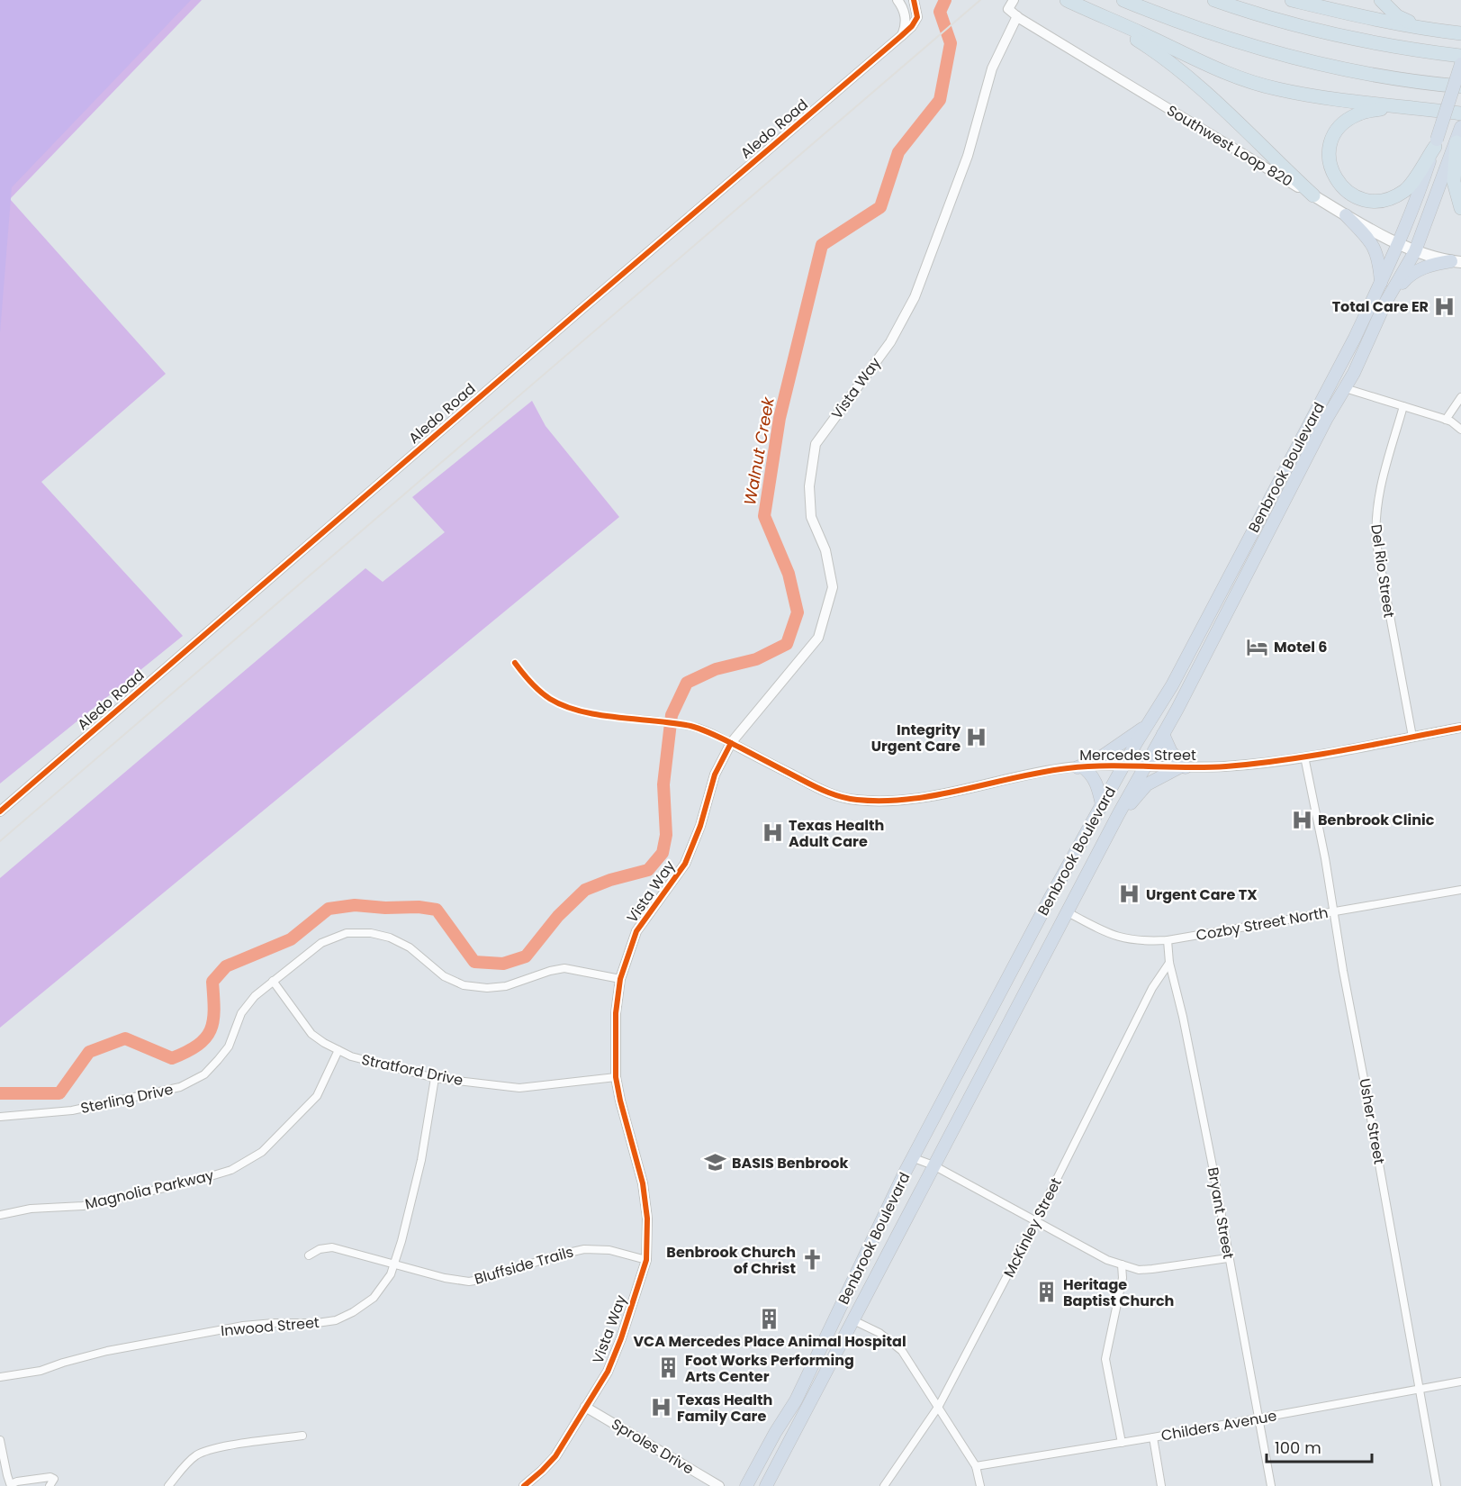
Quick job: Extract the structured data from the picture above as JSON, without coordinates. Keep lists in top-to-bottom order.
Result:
{
  "streets": {
    "highway": ["Benbrook Boulevard"],
    "main road": ["Southwest Loop 820"],
    "street": [
      "Aledo Road",
      "Vista Way",
      "Del Rio Street",
      "Mercedes Street",
      "Cozby Street North",
      "Stratford Drive",
      "Sterling Drive",
      "Usher Street",
      "Magnolia Parkway",
      "Bryant Street",
      "McKinley Street",
      "Bluffside Trails",
      "Inwood Street",
      "Childers Avenue",
      "Sproles Drive"
    ]
  },
  "crossings": [
    ["Southwest Loop 820", "Vista Way"],
    ["Southwest Loop 820", "Benbrook Boulevard"],
    ["Vista Way", "Mercedes Street"],
    ["Vista Way", "Stratford Drive"],
    ["Vista Way", "Sterling Drive"],
    ["Vista Way", "Bluffside Trails"],
    ["Vista Way", "Sproles Drive"],
    ["Benbrook Boulevard", "Mercedes Street"],
    ["Benbrook Boulevard", "Cozby Street North"],
    ["Del Rio Street", "Mercedes Street"],
    ["Mercedes Street", "Usher Street"],
    ["Cozby Street North", "Usher Street"],
    ["Cozby Street North", "Bryant Street"],
    ["Stratford Drive", "Sterling Drive"],
    ["Stratford Drive", "Magnolia Parkway"],
    ["Stratford Drive", "Inwood Street"],
    ["Usher Street", "Childers Avenue"],
    ["Bryant Street", "McKinley Street"],
    ["Bryant Street", "Childers Avenue"],
    ["Bluffside Trails", "Inwood Street"]
  ],
  "water": ["Walnut Creek"],
  "places": {
    "hospital": [
      "Total Care ER",
      "Integrity Urgent Care",
      "Benbrook Clinic",
      "Texas Health Adult Care",
      "Urgent Care TX",
      "Texas Health Family Care"
    ],
    "hotel": ["Motel 6"],
    "school or university": ["BASIS Benbrook"],
    "church": ["Benbrook Church of Christ"],
    "building": ["Heritage Baptist Church", "VCA Mercedes Place Animal Hospital", "Foot Works Performing Arts Center"]
  },
  "scale_bar": "100 m"
}
